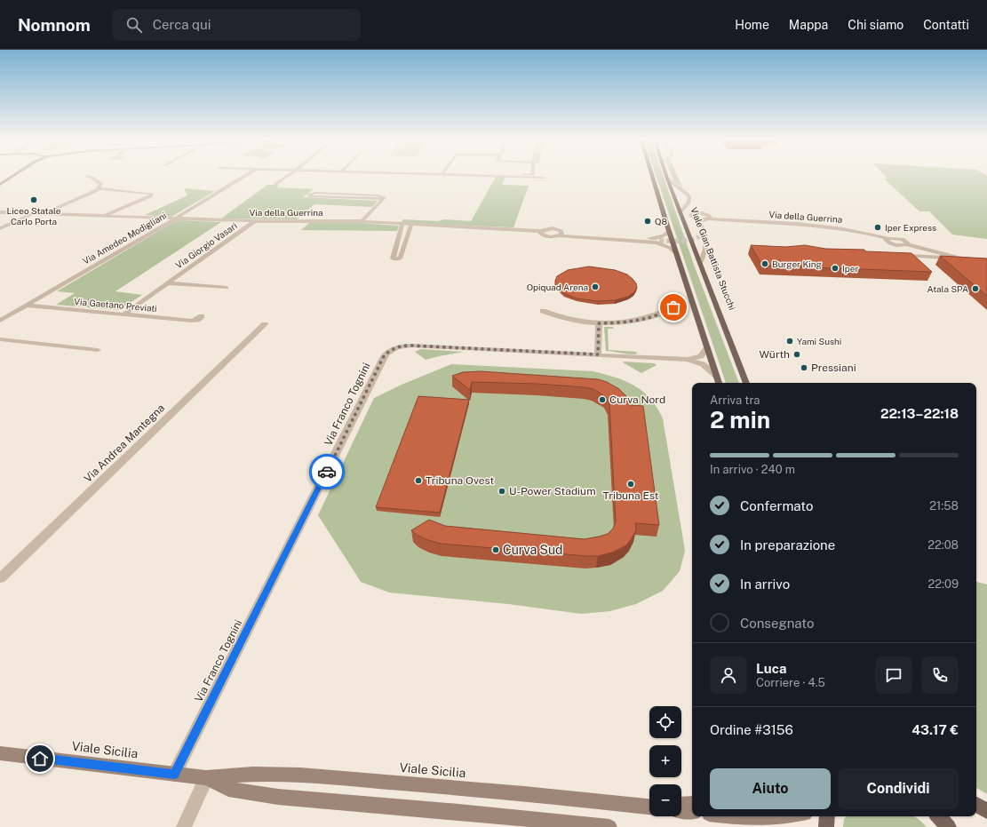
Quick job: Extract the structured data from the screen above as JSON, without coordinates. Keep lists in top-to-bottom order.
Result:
{
  "streets": {
    "main road": ["Viale Gian Battista Stucchi"],
    "street": [
      "Via della Guerrina",
      "Via Amedeo Modigliani",
      "Via Giorgio Vasari",
      "Via Gaetano Previati",
      "Via Franco Tognini",
      "Via Andrea Mantegna",
      "Viale Sicilia"
    ]
  },
  "crossings": [
    ["Via della Guerrina", "Via Amedeo Modigliani"],
    ["Via della Guerrina", "Via Giorgio Vasari"],
    ["Via Amedeo Modigliani", "Via Gaetano Previati"],
    ["Via Giorgio Vasari", "Via Gaetano Previati"],
    ["Via Franco Tognini", "Viale Sicilia"]
  ],
  "places": [
    "Liceo Statale Carlo Porta",
    "Q8",
    "Iper Express",
    "Burger King",
    "Iper",
    "Opiquad Arena",
    "Atala SPA",
    "Yami Sushi",
    "Würth",
    "Pressiani",
    "Curva Nord",
    "Tribuna Ovest",
    "Tribuna Est",
    "U-Power Stadium",
    "Curva Sud"
  ],
  "page": {
    "header": "Nomnom",
    "search": "Cerca qui",
    "nav": [
      "Home",
      "Mappa",
      "Chi siamo",
      "Contatti"
    ],
    "heading": ["2 min", "Arriva tra", "22:13–22:18"],
    "panel": [
      "Luca",
      "Corriere · 4.5",
      "Ordine #3156",
      "43.17 €"
    ],
    "bar": "In arrivo · 240 m",
    "list": [
      ["Confermato", "21:58"],
      ["In preparazione", "22:08"],
      ["In arrivo", "22:09"],
      "Consegnato"
    ],
    "map_buttons": ["+", "−"],
    "buttons": ["Aiuto", "Condividi"]
  }
}
